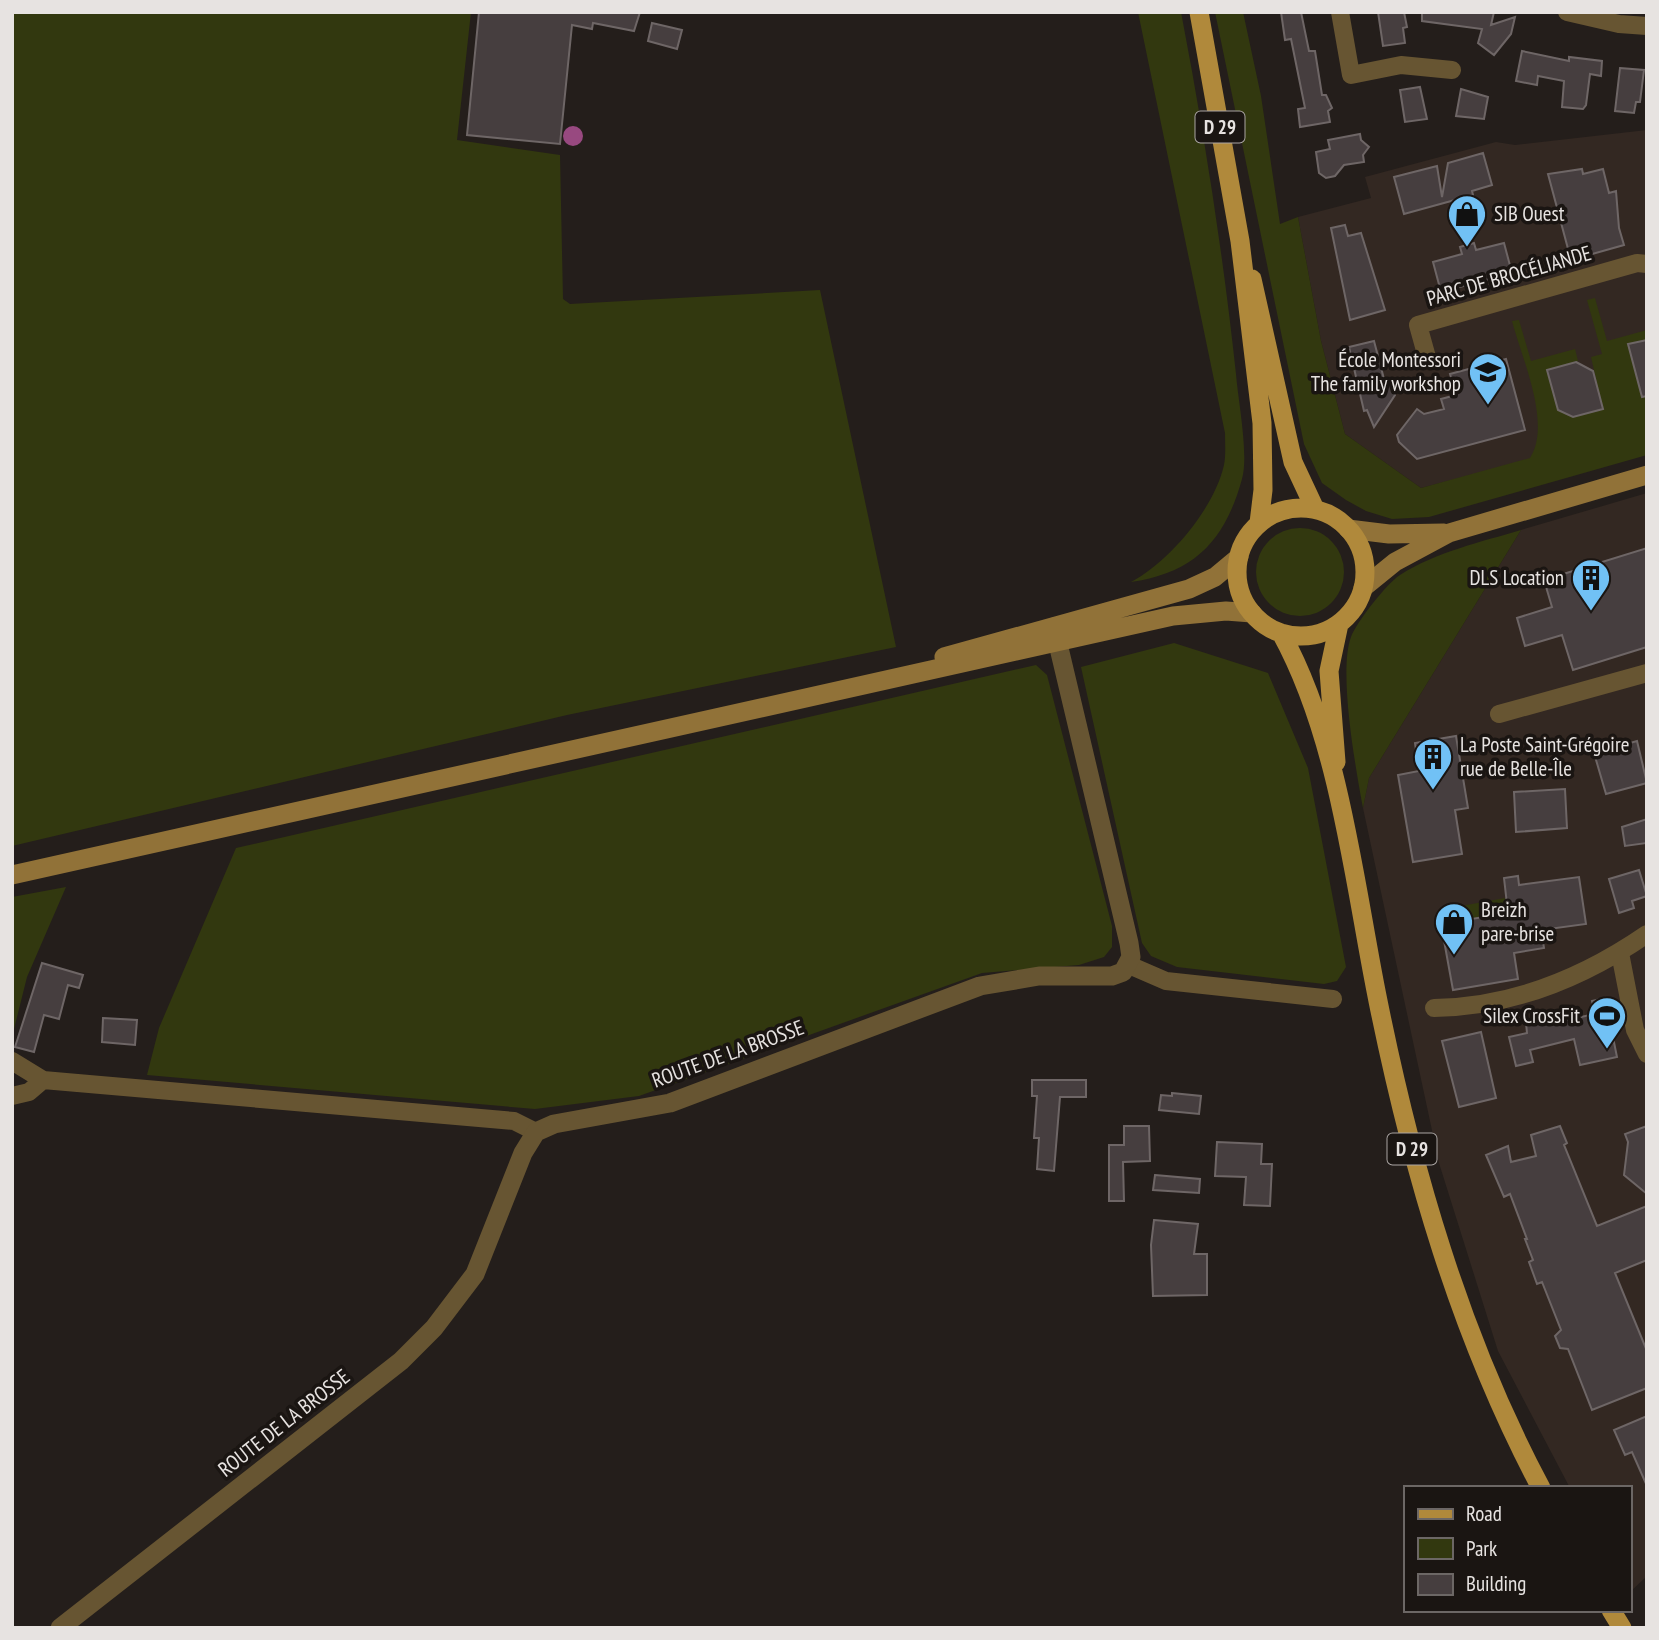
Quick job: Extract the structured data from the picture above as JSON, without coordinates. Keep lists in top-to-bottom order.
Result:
{
  "streets": {
    "main road": ["D 29"],
    "street": ["PARC DE BROCÉLIANDE", "ROUTE DE LA BROSSE"]
  },
  "places": {
    "shop": ["SIB Ouest", "Breizh pare-brise"],
    "school or university": ["École Montessori The family workshop"],
    "building": ["DLS Location", "La Poste Saint-Grégoire rue de Belle-Île"],
    "sports": ["Silex CrossFit"]
  },
  "legend": ["Road", "Park", "Building"]
}
